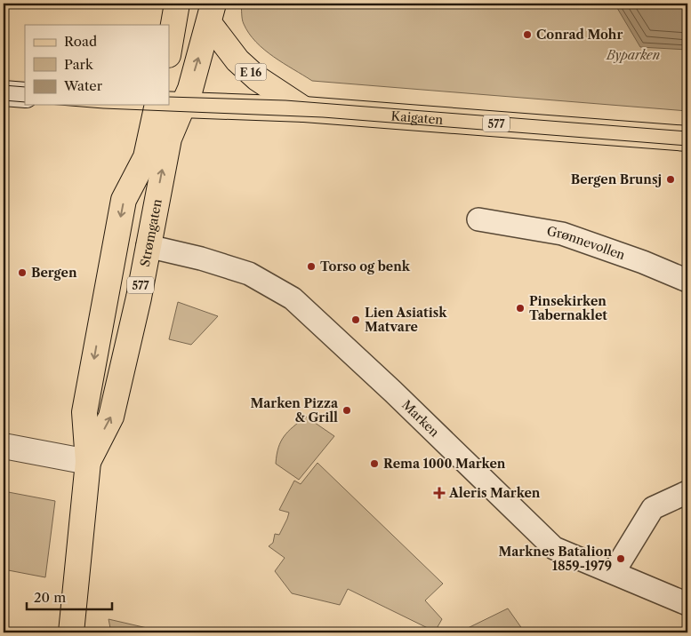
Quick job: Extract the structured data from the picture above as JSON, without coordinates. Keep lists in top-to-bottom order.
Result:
{
  "streets": {
    "main road": [
      "E 16",
      "Kaigaten",
      "577",
      "Strømgaten"
    ],
    "street": ["Grønnevollen", "Marken"]
  },
  "crossings": [
    ["E 16", "Kaigaten"],
    ["E 16", "Strømgaten"],
    ["Kaigaten", "Strømgaten"],
    ["Strømgaten", "Marken"]
  ],
  "parks": ["Byparken"],
  "places": {
    "other": [
      "Conrad Mohr",
      "Bergen Brunsj",
      "Torso og benk",
      "Bergen",
      "Pinsekirken Tabernaklet",
      "Lien Asiatisk Matvare",
      "Marken Pizza & Grill",
      "Rema 1000 Marken",
      "Marknes Batalion 1859-1979"
    ],
    "health": ["Aleris Marken"]
  },
  "legend": ["Road", "Park", "Water"],
  "scale_bar": "20 m"
}
